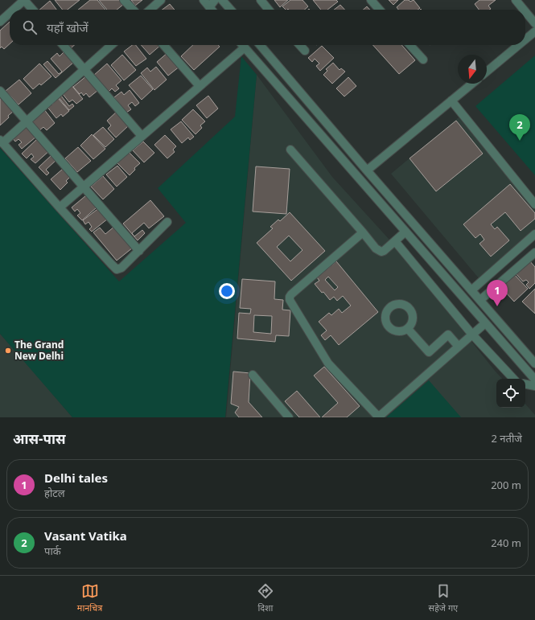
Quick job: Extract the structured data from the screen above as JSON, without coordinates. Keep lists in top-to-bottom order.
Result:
{
  "places": ["The Grand New Delhi"],
  "north": "bottom",
  "page": {
    "search": "यहाँ खोजें",
    "pins": ["2", "1"],
    "heading": ["आस-पास", "2 नतीजे"],
    "list": [
      {
        "mark": "1",
        "name": "Delhi tales",
        "note": "होटल",
        "value": "200 m"
      },
      {
        "mark": "2",
        "name": "Vasant Vatika",
        "note": "पार्क",
        "value": "240 m"
      }
    ],
    "nav": ["मानचित्र", "दिशा", "सहेजे गए"]
  }
}
